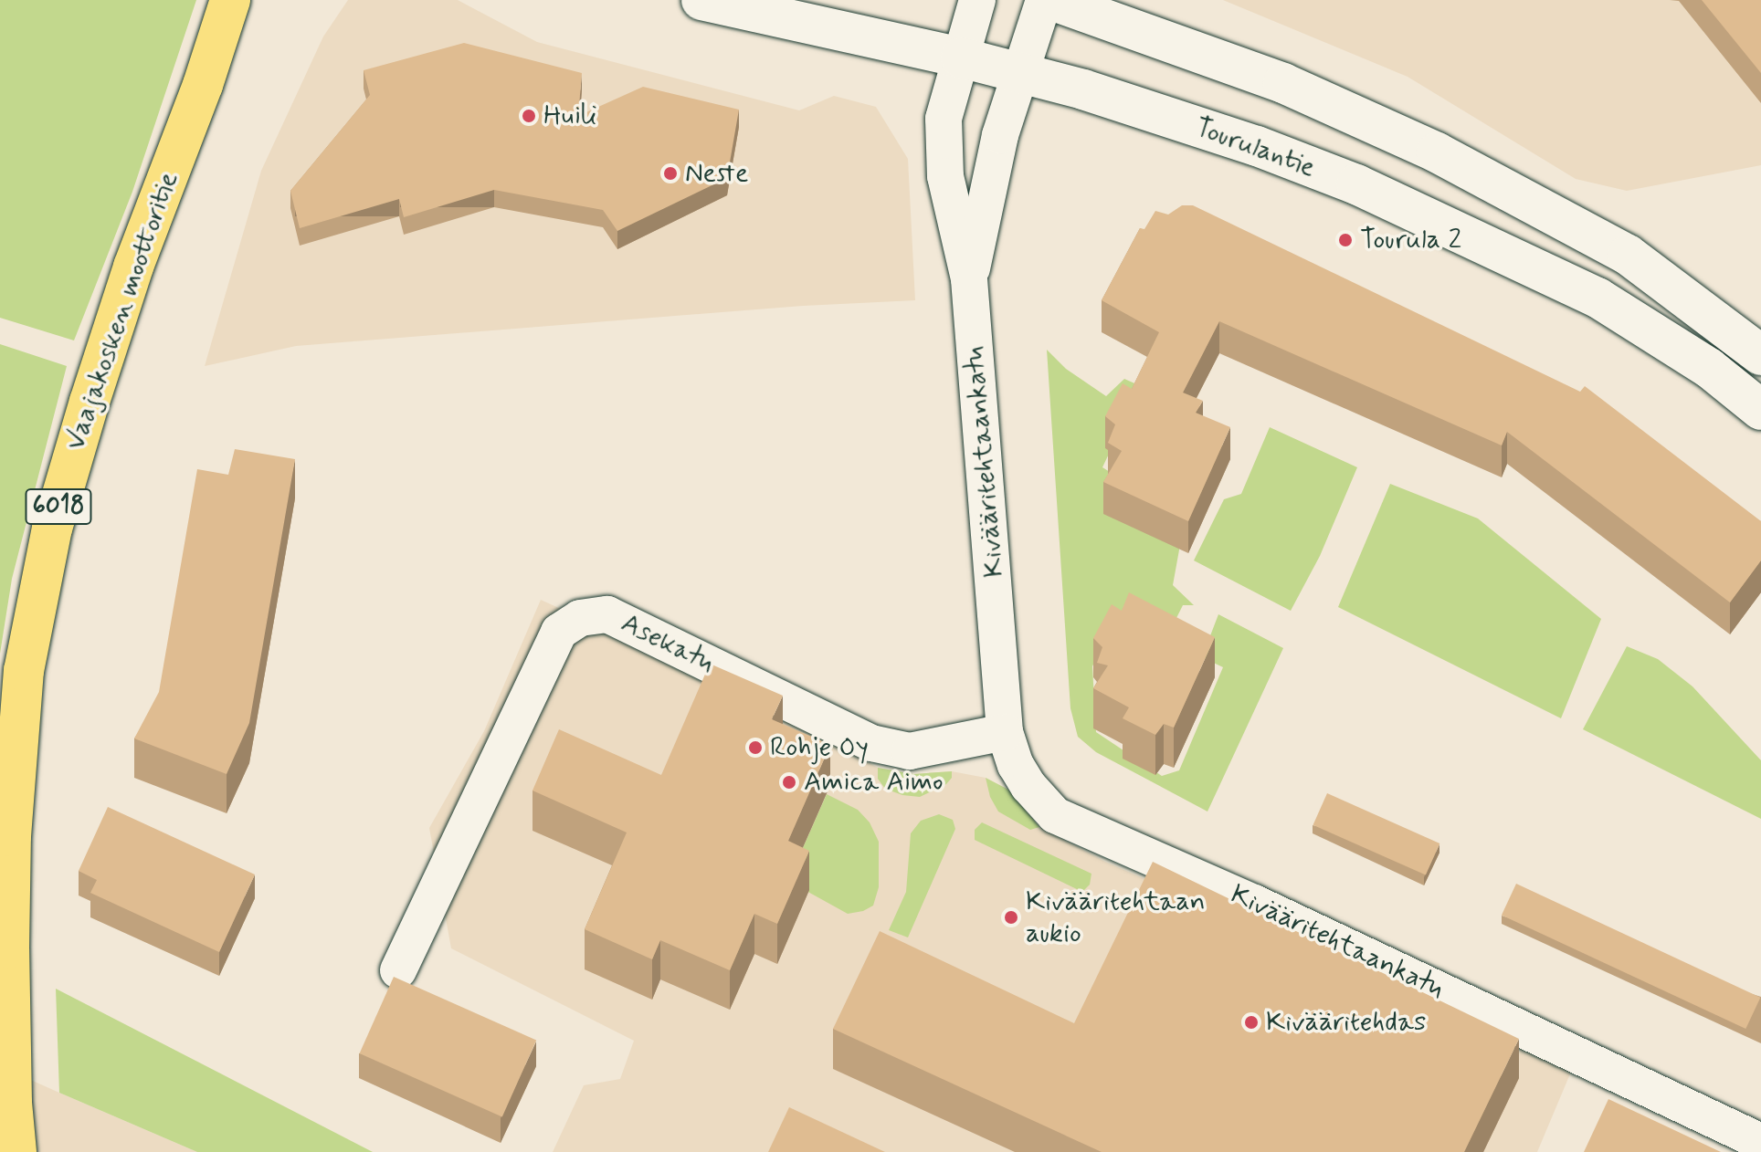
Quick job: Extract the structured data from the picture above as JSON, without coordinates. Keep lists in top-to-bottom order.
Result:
{
  "streets": {
    "highway": ["Vaajakosken moottoritie", "6018"],
    "main road": ["Tourulantie"],
    "street": ["Kivääritehtaankatu", "Asekatu"]
  },
  "crossings": [
    ["Tourulantie", "Kivääritehtaankatu"],
    ["Kivääritehtaankatu", "Asekatu"]
  ],
  "places": [
    "Huili",
    "Neste",
    "Tourula 2",
    "Rohje Oy",
    "Amica Aimo",
    "Kivääritehtaan aukio",
    "Kivääritehdas"
  ]
}
